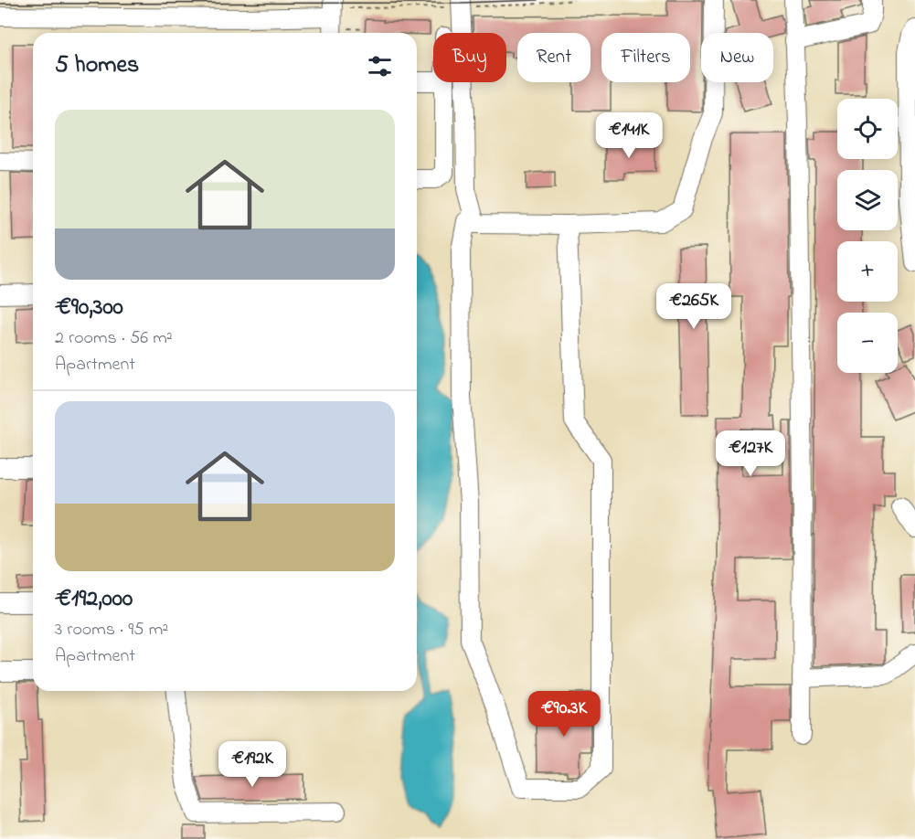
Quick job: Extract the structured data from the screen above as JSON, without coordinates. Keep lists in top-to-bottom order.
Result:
{
  "page": {
    "chip": [
      "Buy",
      "Rent",
      "Filters",
      "New"
    ],
    "heading": "5 homes",
    "map_buttons": ["+", "−"],
    "list": [
      {
        "name": "€90,300",
        "note": "2 rooms · 56 m² · Apartment"
      },
      {
        "name": "€192,000",
        "note": "3 rooms · 95 m² · Apartment"
      }
    ],
    "price": [
      "€141K",
      "€265K",
      "€127K",
      "€90.3K",
      "€192K"
    ]
  }
}
